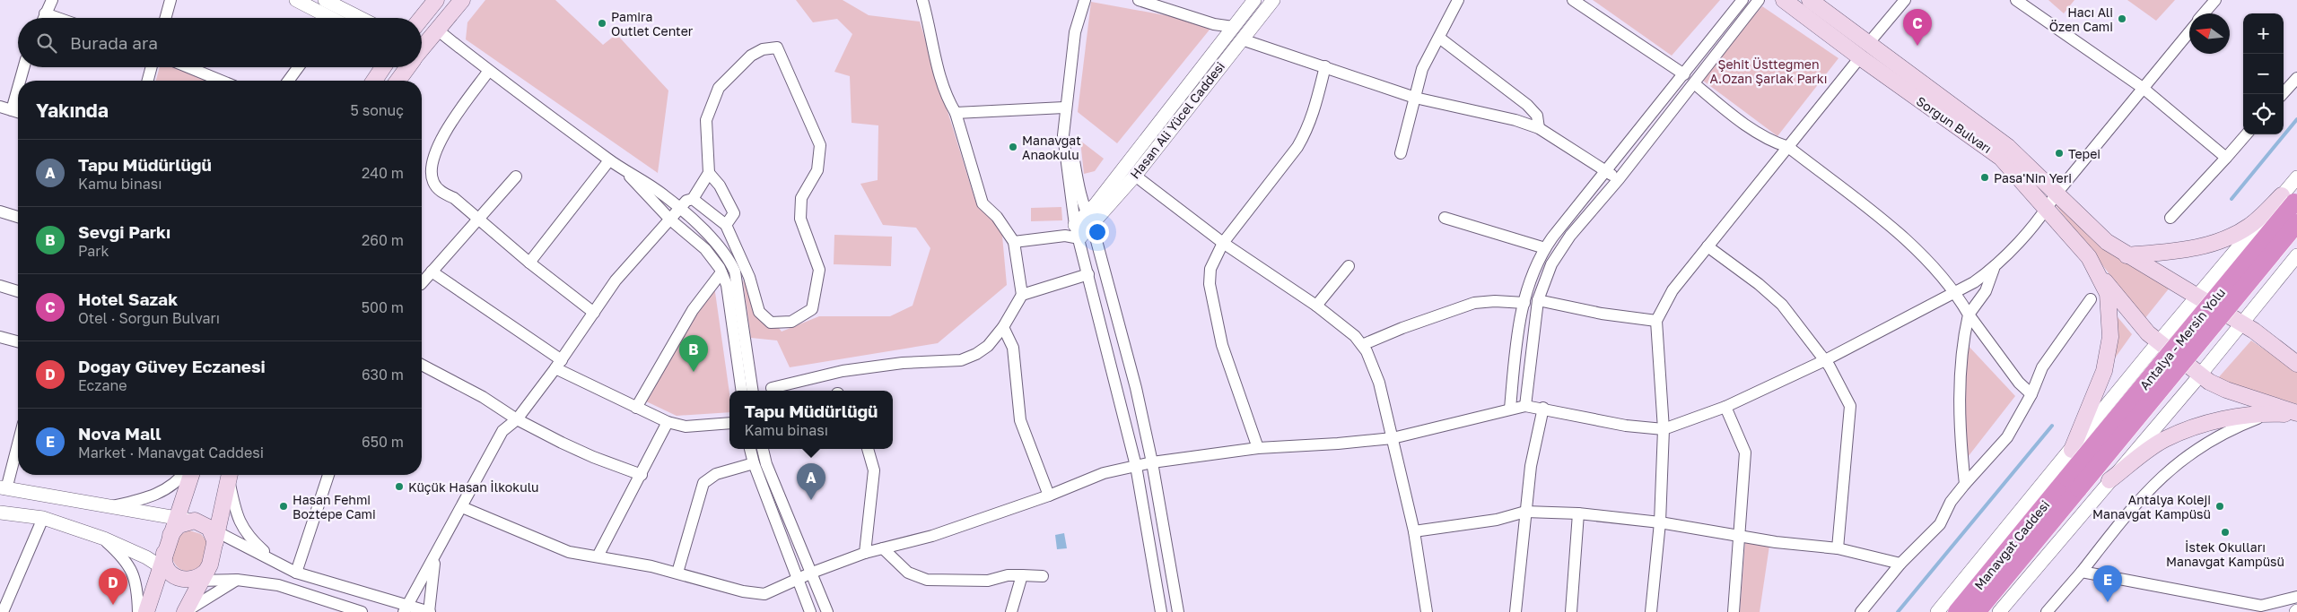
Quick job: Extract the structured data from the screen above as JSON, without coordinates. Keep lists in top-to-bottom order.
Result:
{
  "streets": {
    "highway": ["Antalya - Mersin Yolu", "Manavgat Caddesi"],
    "main road": ["Sorgun Bulvarı"],
    "street": ["Hasan Ali Yücel Caddesi"]
  },
  "crossings": [
    ["Antalya - Mersin Yolu", "Manavgat Caddesi"]
  ],
  "parks": ["Şehit Üstteğmen A.Ozan Şarlak Parkı"],
  "places": [
    "Hacı Ali Özen Cami",
    "Pamira Outlet Center",
    "Manavgat Anaokulu",
    "Tepei",
    "Pasa'Nin Yeri",
    "Küçük Hasan İlkokulu",
    "Hasan Fehmi Boztepe Cami",
    "Antalya Koleji Manavgat Kampüsü",
    "İstek Okulları Manavgat Kampüsü"
  ],
  "north": "left",
  "page": {
    "pins": [
      "C",
      "B",
      "A",
      "E",
      "D"
    ],
    "map_buttons": ["+", "−"],
    "search": "Burada ara",
    "heading": ["Yakında", "5 sonuç"],
    "list": [
      {
        "mark": "A",
        "name": "Tapu Müdürlüğü",
        "note": "Kamu binası",
        "value": "240 m"
      },
      {
        "mark": "B",
        "name": "Sevgi Parkı",
        "note": "Park",
        "value": "260 m"
      },
      {
        "mark": "C",
        "name": "Hotel Sazak",
        "note": "Otel · Sorgun Bulvarı",
        "value": "500 m"
      },
      {
        "mark": "D",
        "name": "Doğay Güvey Eczanesi",
        "note": "Eczane",
        "value": "630 m"
      },
      {
        "mark": "E",
        "name": "Nova Mall",
        "note": "Market · Manavgat Caddesi",
        "value": "650 m"
      }
    ],
    "popup": ["Tapu Müdürlüğü", "Kamu binası"]
  }
}
